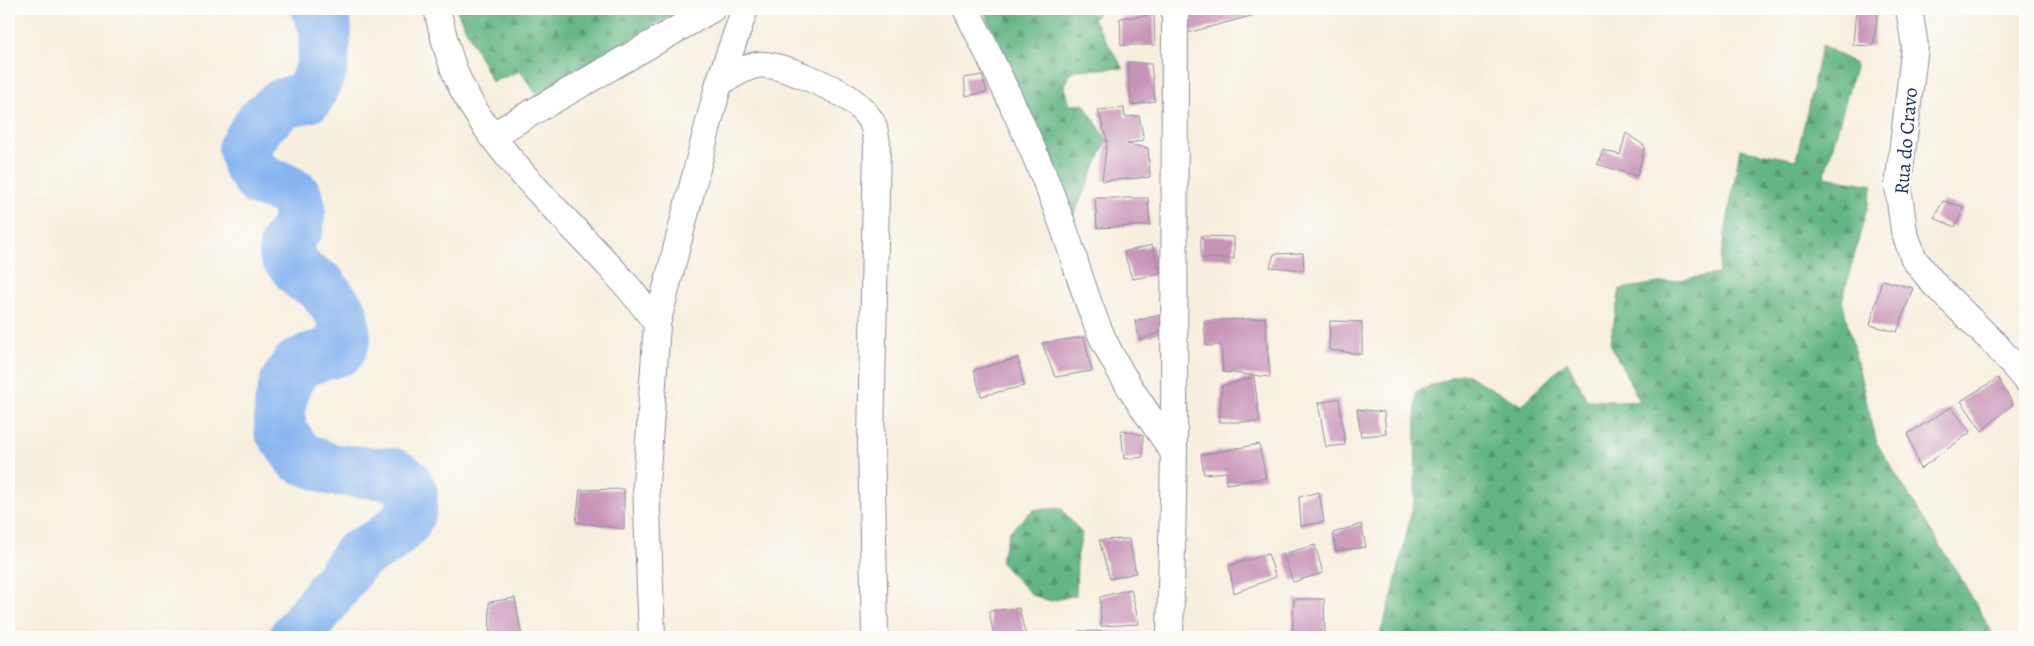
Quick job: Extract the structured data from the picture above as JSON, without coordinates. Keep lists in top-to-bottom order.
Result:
{
  "streets": {
    "street": ["Rua do Cravo"]
  }
}
